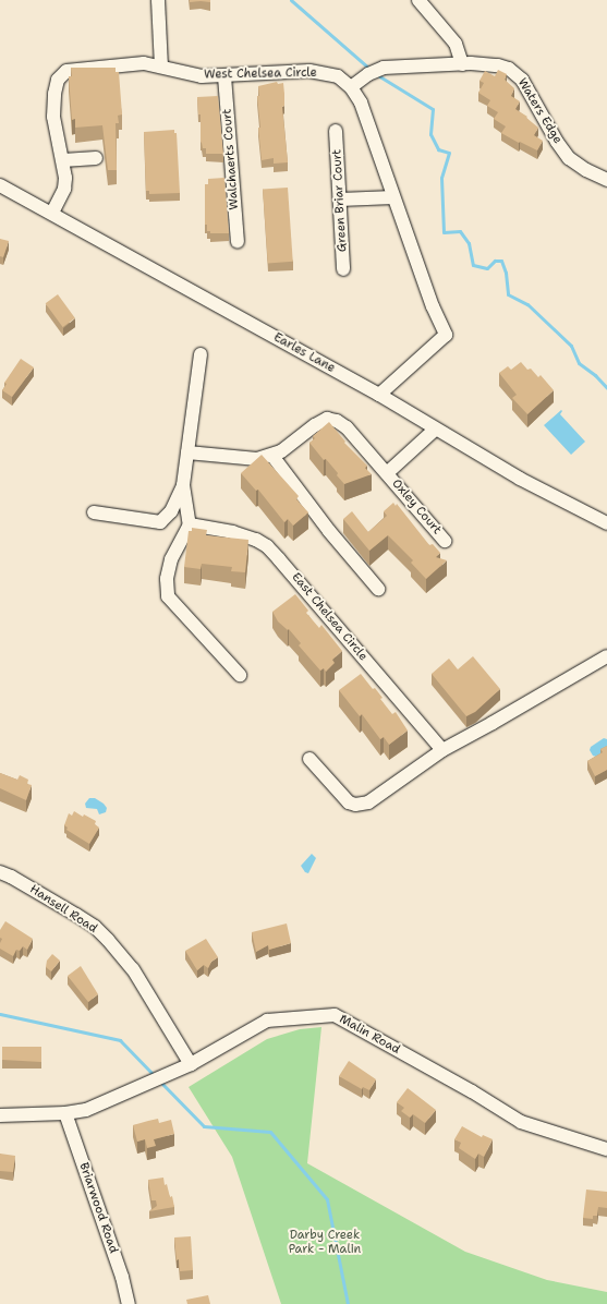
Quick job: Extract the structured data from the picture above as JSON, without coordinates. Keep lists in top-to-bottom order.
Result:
{
  "streets": {
    "street": [
      "West Chelsea Circle",
      "Waters Edge",
      "Walchaerts Court",
      "Green Briar Court",
      "Earles Lane",
      "Oxley Court",
      "East Chelsea Circle",
      "Hansell Road",
      "Malin Road",
      "Briarwood Road"
    ]
  },
  "crossings": [
    ["West Chelsea Circle", "Waters Edge"],
    ["West Chelsea Circle", "Walchaerts Court"],
    ["West Chelsea Circle", "Earles Lane"],
    ["Hansell Road", "Malin Road"],
    ["Malin Road", "Briarwood Road"]
  ],
  "parks": ["Darby Creek Park - Malin"]
}
